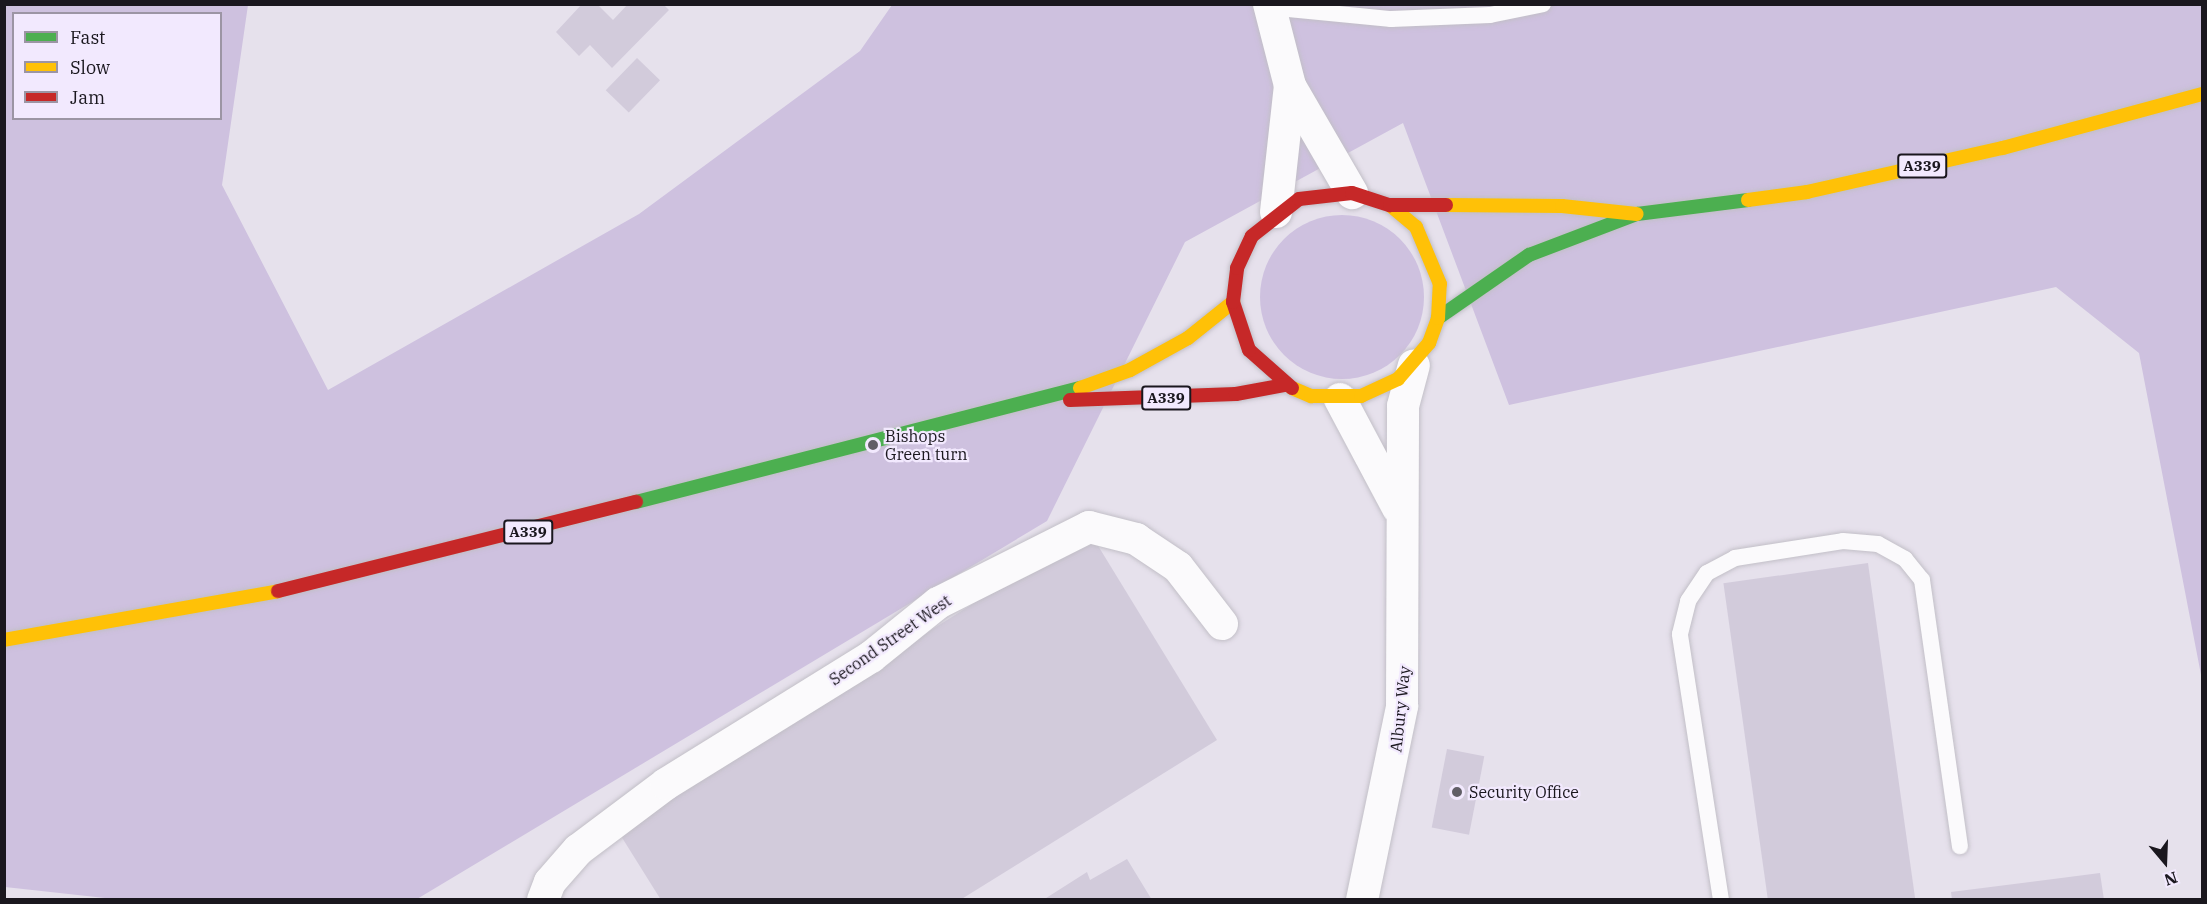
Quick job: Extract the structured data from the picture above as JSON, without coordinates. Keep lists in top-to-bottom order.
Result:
{
  "streets": {
    "highway": ["A339"],
    "street": ["Second Street West", "Albury Way"]
  },
  "crossings": [
    ["A339", "Albury Way"]
  ],
  "places": ["Bishops Green turn", "Security Office"],
  "legend": ["Fast", "Slow", "Jam"],
  "north": "bottom"
}
